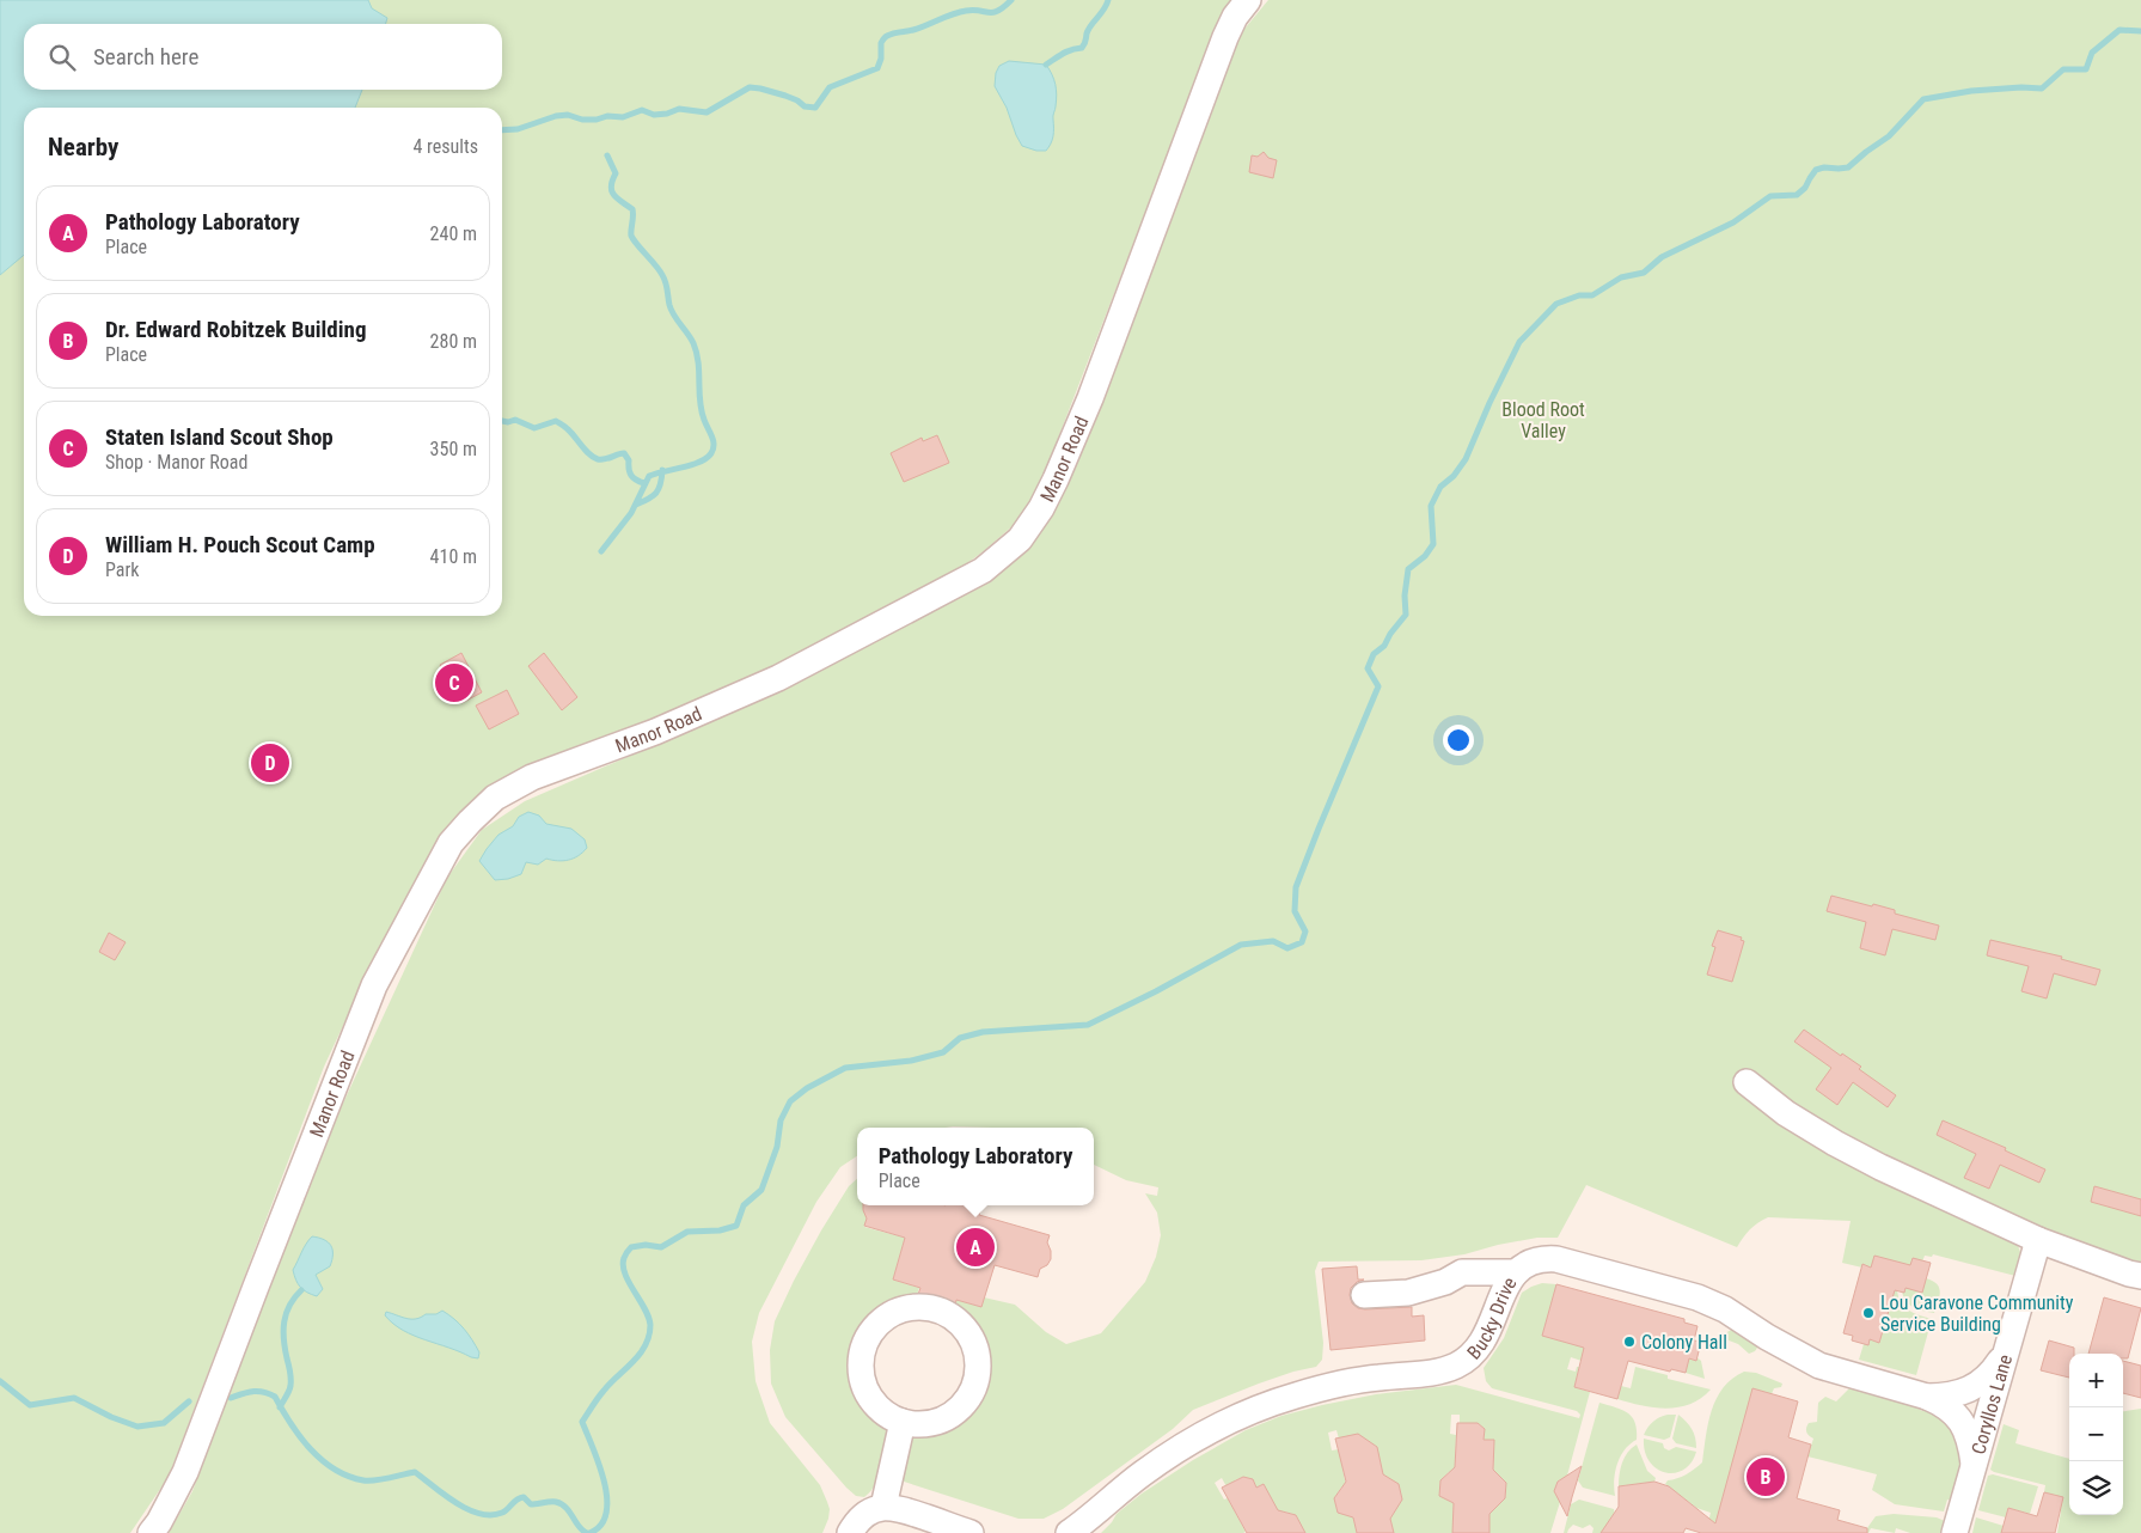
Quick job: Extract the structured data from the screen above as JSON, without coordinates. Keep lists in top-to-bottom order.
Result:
{
  "streets": {
    "street": ["Manor Road", "Bucky Drive", "Coryllos Lane"]
  },
  "crossings": [
    ["Bucky Drive", "Coryllos Lane"]
  ],
  "parks": ["Blood Root Valley"],
  "places": ["Lou Caravone Community Service Building", "Colony Hall"],
  "page": {
    "search": "Search here",
    "heading": ["Nearby", "4 results"],
    "list": [
      {
        "mark": "A",
        "name": "Pathology Laboratory",
        "note": "Place",
        "value": "240 m"
      },
      {
        "mark": "B",
        "name": "Dr. Edward Robitzek Building",
        "note": "Place",
        "value": "280 m"
      },
      {
        "mark": "C",
        "name": "Staten Island Scout Shop",
        "note": "Shop · Manor Road",
        "value": "350 m"
      },
      {
        "mark": "D",
        "name": "William H. Pouch Scout Camp",
        "note": "Park",
        "value": "410 m"
      }
    ],
    "pins": [
      "C",
      "D",
      "A",
      "B"
    ],
    "popup": ["Pathology Laboratory", "Place"],
    "map_buttons": ["+", "−"]
  }
}
